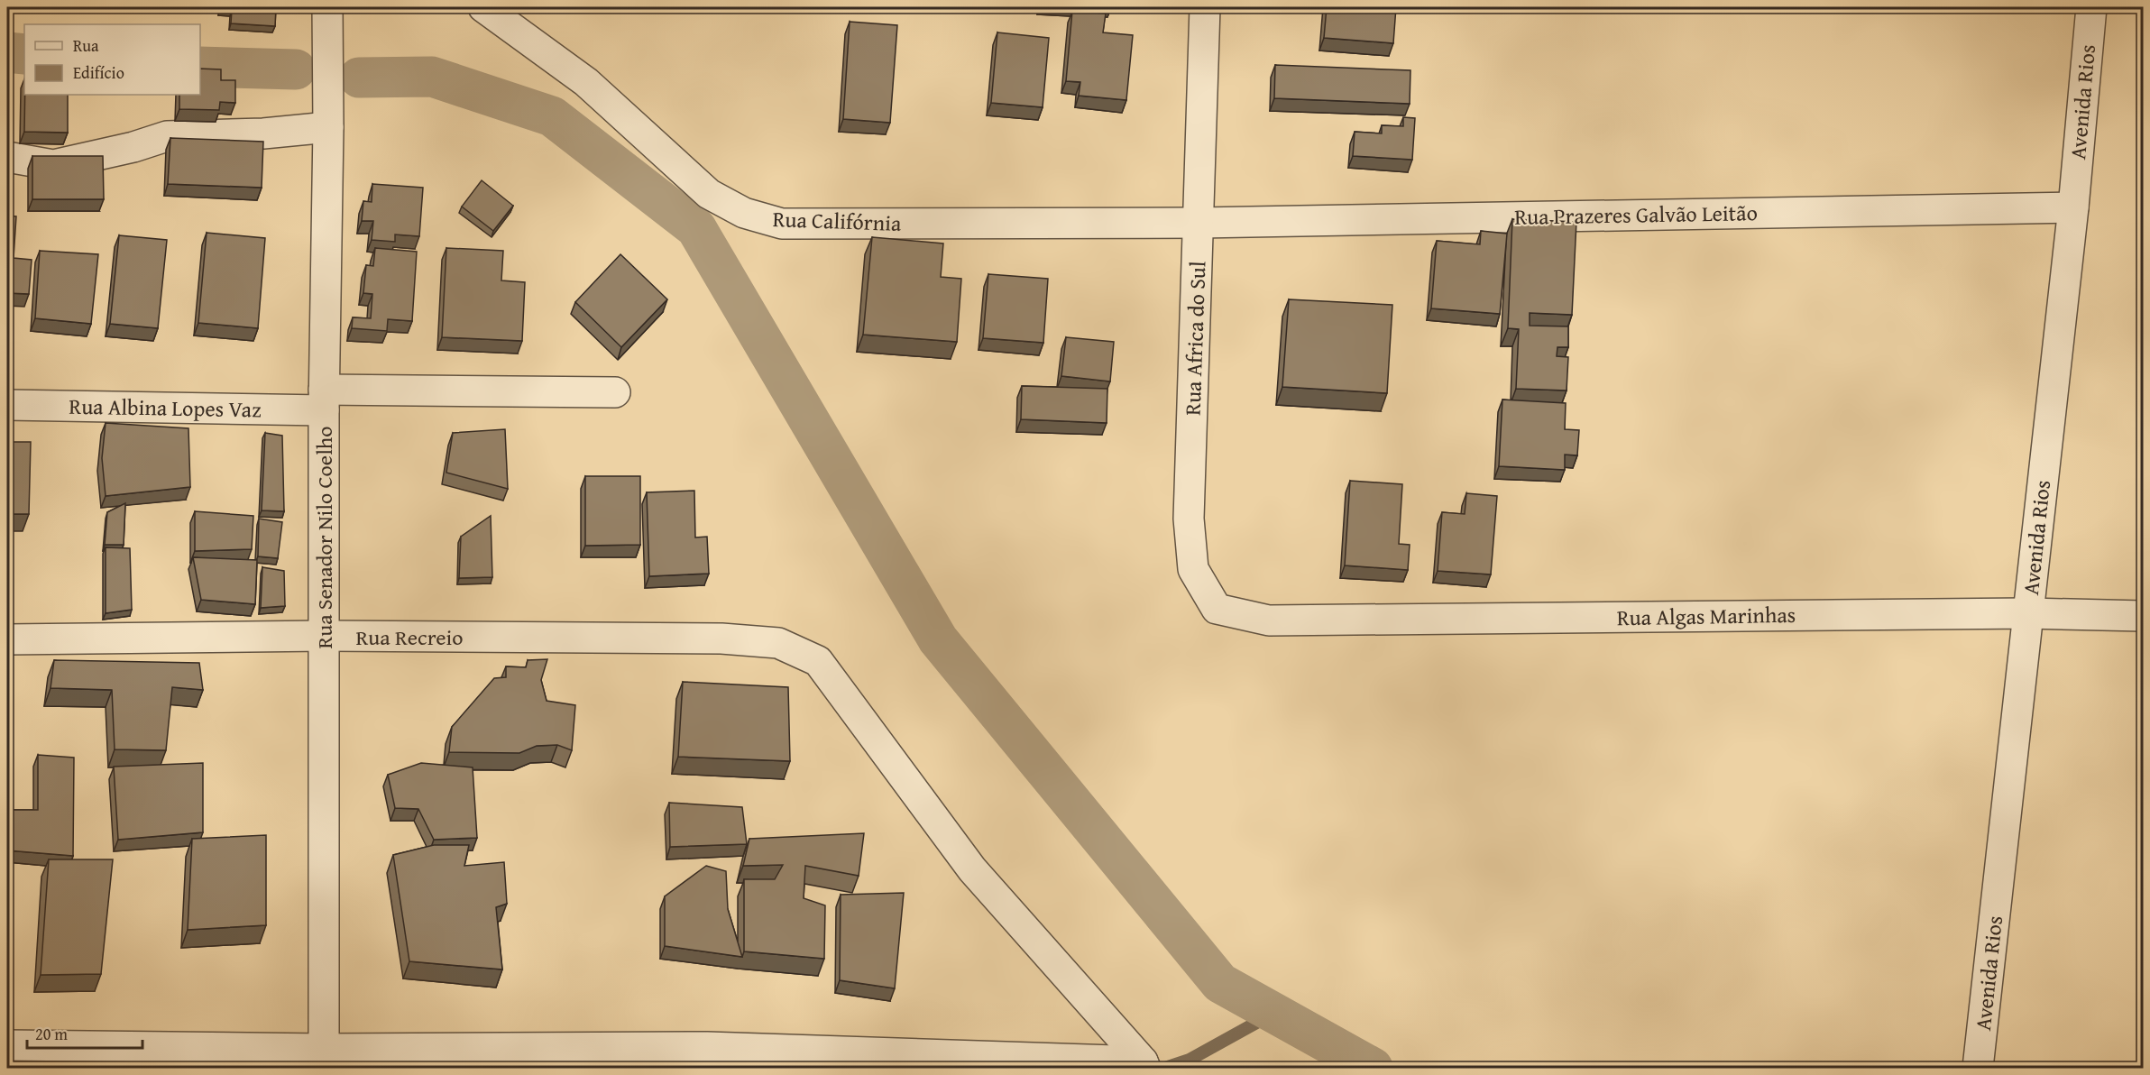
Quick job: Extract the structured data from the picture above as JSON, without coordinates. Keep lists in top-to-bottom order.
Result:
{
  "streets": {
    "street": [
      "Avenida Rios",
      "Rua Prazeres Galvão Leitão",
      "Rua Califórnia",
      "Rua Africa do Sul",
      "Rua Albina Lopes Vaz",
      "Rua Senador Nilo Coelho",
      "Rua Algas Marinhas",
      "Rua Recreio"
    ]
  },
  "crossings": [
    ["Avenida Rios", "Rua Prazeres Galvão Leitão"],
    ["Avenida Rios", "Rua Algas Marinhas"],
    ["Rua Prazeres Galvão Leitão", "Rua Califórnia"],
    ["Rua Prazeres Galvão Leitão", "Rua Africa do Sul"],
    ["Rua Califórnia", "Rua Africa do Sul"],
    ["Rua Africa do Sul", "Rua Algas Marinhas"],
    ["Rua Albina Lopes Vaz", "Rua Senador Nilo Coelho"],
    ["Rua Senador Nilo Coelho", "Rua Recreio"]
  ],
  "legend": ["Rua", "Edifício"],
  "scale_bar": "20 m"
}
